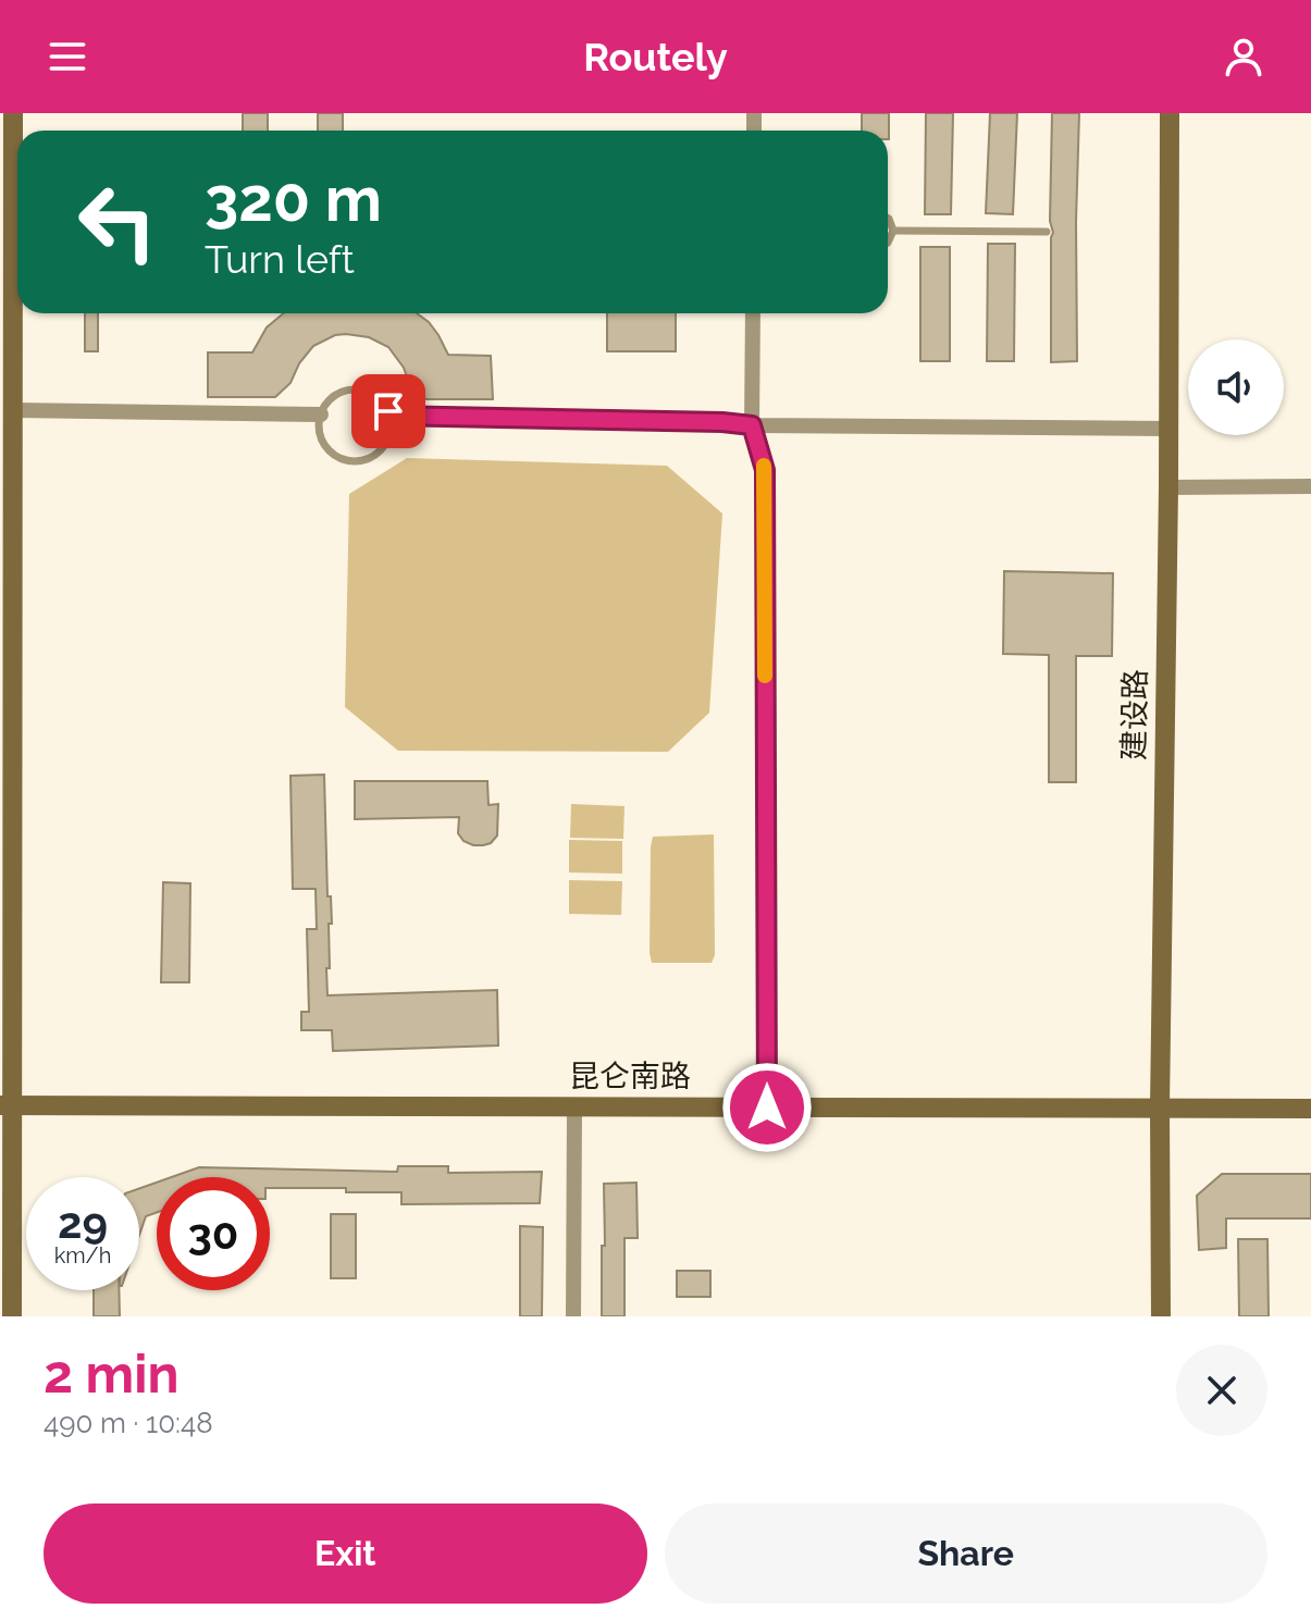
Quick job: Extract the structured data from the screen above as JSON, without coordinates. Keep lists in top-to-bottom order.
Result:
{
  "streets": {
    "main road": ["建设路", "昆仑南路"]
  },
  "crossings": [
    ["建设路", "昆仑南路"]
  ],
  "page": {
    "header": "Routely",
    "turn": ["320 m", "Turn left"],
    "speed": "29 km/h",
    "limit": "30",
    "heading": ["2 min", "490 m · 10:48"],
    "buttons": ["Exit", "Share"]
  }
}
